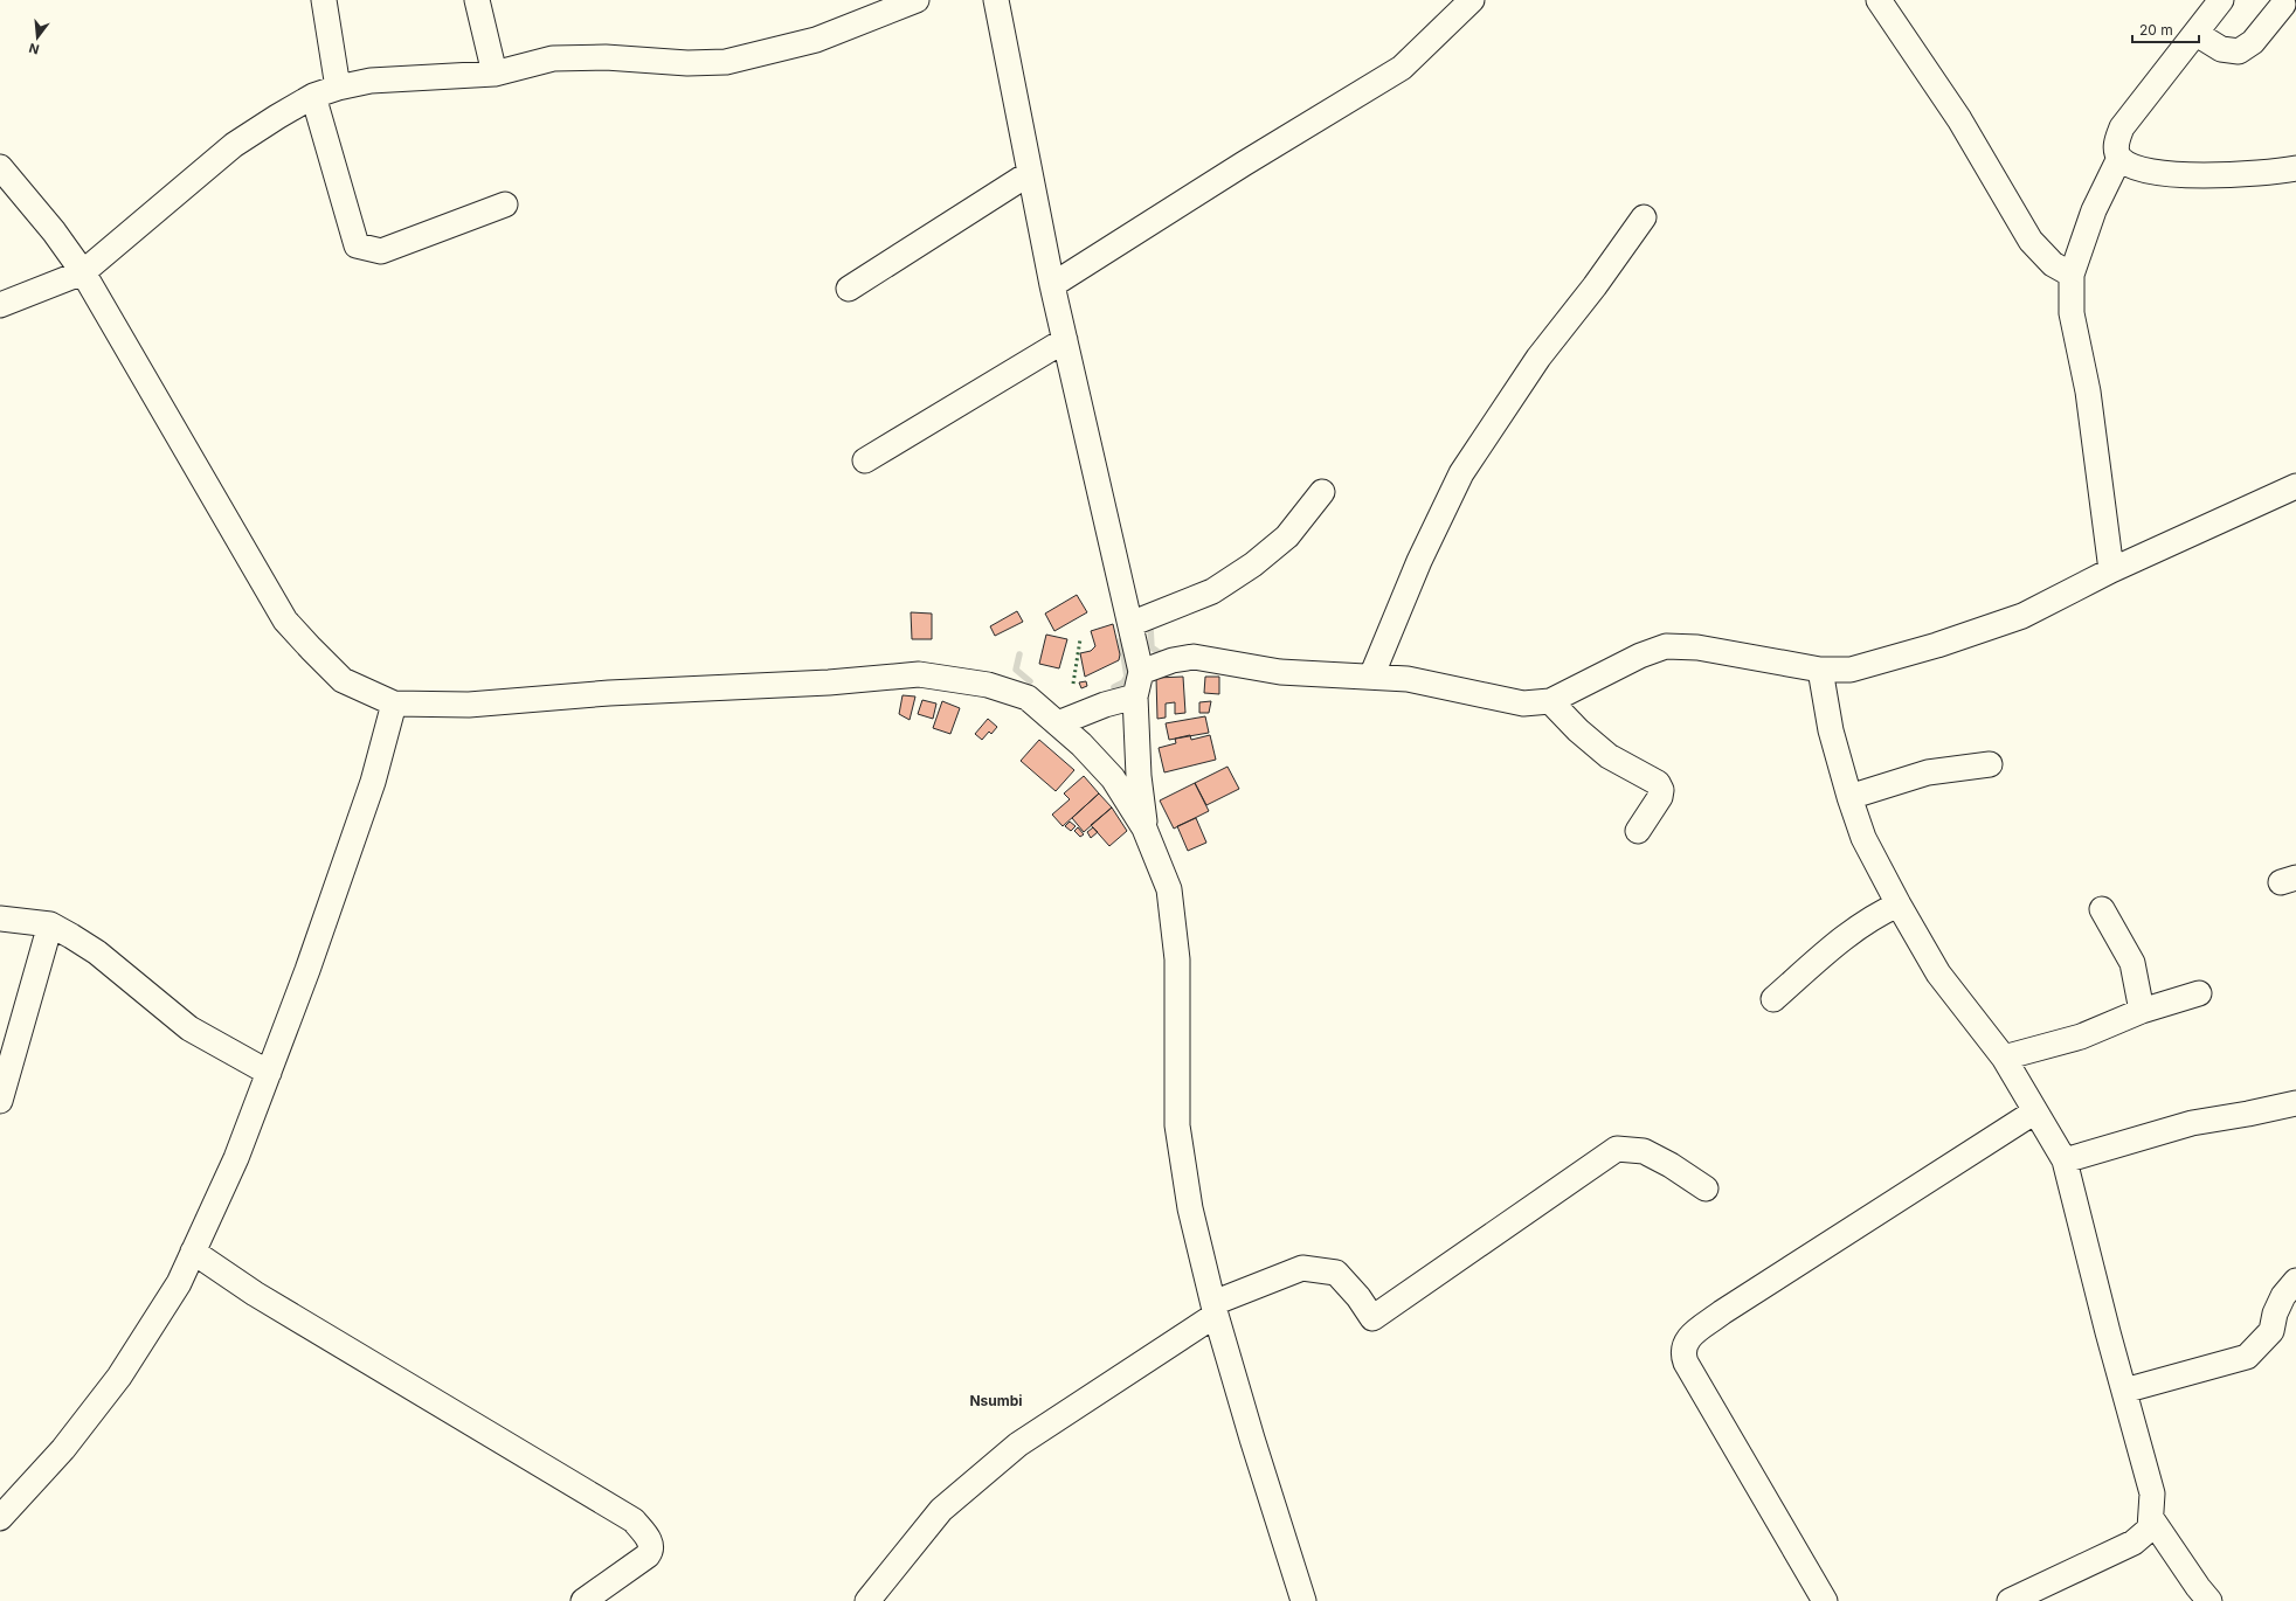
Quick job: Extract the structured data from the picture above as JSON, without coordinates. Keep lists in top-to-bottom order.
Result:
{
  "districts": ["Nsumbi"],
  "scale_bar": "20 m",
  "north": "bottom"
}
